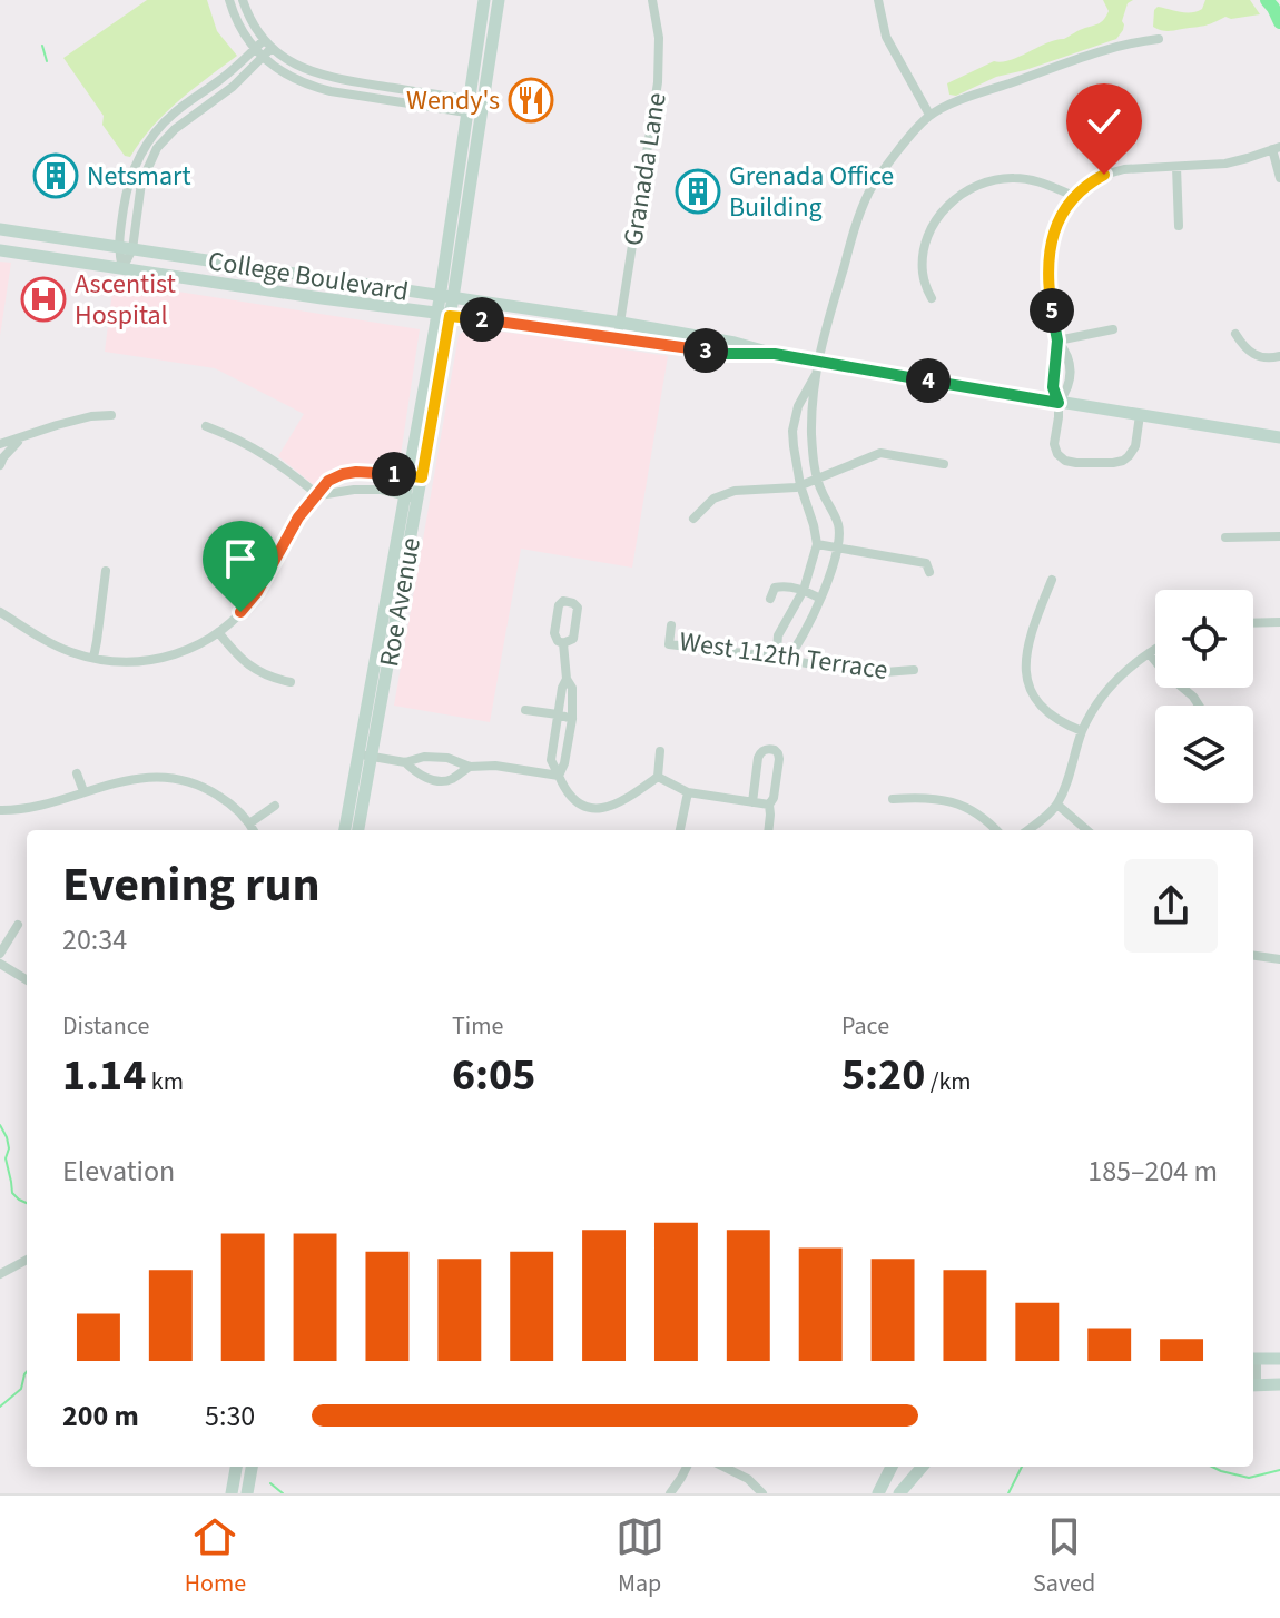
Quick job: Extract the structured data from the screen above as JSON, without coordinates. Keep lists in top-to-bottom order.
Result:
{
  "streets": {
    "main road": ["College Boulevard", "Roe Avenue"],
    "street": ["Granada Lane", "West 112th Terrace"]
  },
  "crossings": [
    ["Granada Lane", "College Boulevard"],
    ["College Boulevard", "Roe Avenue"]
  ],
  "places": {
    "restaurant": ["Wendy's"],
    "building": ["Netsmart", "Grenada Office Building"],
    "hospital": ["Ascentist Hospital"]
  },
  "page": {
    "pins": [
      "5",
      "2",
      "3",
      "4",
      "1"
    ],
    "heading": ["Evening run", "20:34"],
    "stats": [
      ["Distance", "1.14 km"],
      ["Time", "6:05"],
      ["Pace", "5:20 /km"]
    ],
    "chart": ["Elevation", "185–204 m"],
    "list": [
      {
        "name": "200 m",
        "note": "5:30"
      }
    ],
    "tabs": ["Home", "Map", "Saved"]
  }
}
